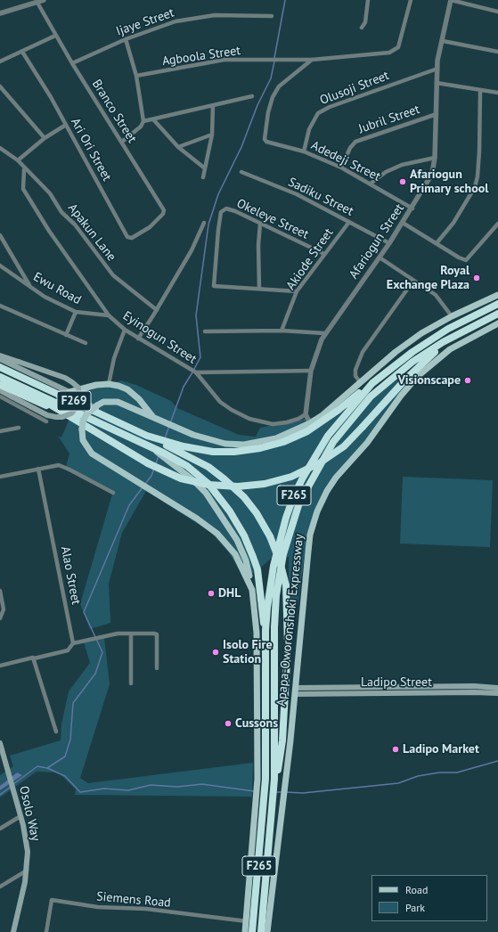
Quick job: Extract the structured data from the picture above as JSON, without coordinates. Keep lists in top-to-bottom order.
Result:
{
  "streets": {
    "highway": ["F269", "F265", "Apapa-Oworonshoki Expressway"],
    "main road": ["Ladipo Street", "Osolo Way"],
    "street": [
      "Ijaye Street",
      "Agboola Street",
      "Olusoji Street",
      "Branco Street",
      "Jubril Street",
      "Ari Ori Street",
      "Adedeji Street",
      "Sadiku Street",
      "Okeleye Street",
      "Apakun Lane",
      "Afariogun Street",
      "Akiode Street",
      "Ewu Road",
      "Eyinogun Street",
      "Alao Street",
      "Siemens Road"
    ]
  },
  "crossings": [
    ["Ijaye Street", "Branco Street"],
    ["Agboola Street", "Adedeji Street"],
    ["Olusoji Street", "Adedeji Street"],
    ["Olusoji Street", "Afariogun Street"],
    ["Branco Street", "Ari Ori Street"],
    ["Jubril Street", "Adedeji Street"],
    ["Jubril Street", "Afariogun Street"],
    ["Adedeji Street", "Afariogun Street"],
    ["Sadiku Street", "Afariogun Street"],
    ["Sadiku Street", "Akiode Street"],
    ["Okeleye Street", "Akiode Street"],
    ["Apakun Lane", "Eyinogun Street"],
    ["Afariogun Street", "Eyinogun Street"],
    ["Ewu Road", "Eyinogun Street"],
    ["Apapa-Oworonshoki Expressway", "Ladipo Street"],
    ["Apapa-Oworonshoki Expressway", "Siemens Road"]
  ],
  "places": [
    "Afariogun Primary school",
    "Royal Exchange Plaza",
    "Visionscape",
    "DHL",
    "Isolo Fire Station",
    "Cussons",
    "Ladipo Market"
  ],
  "legend": ["Road", "Park"]
}
